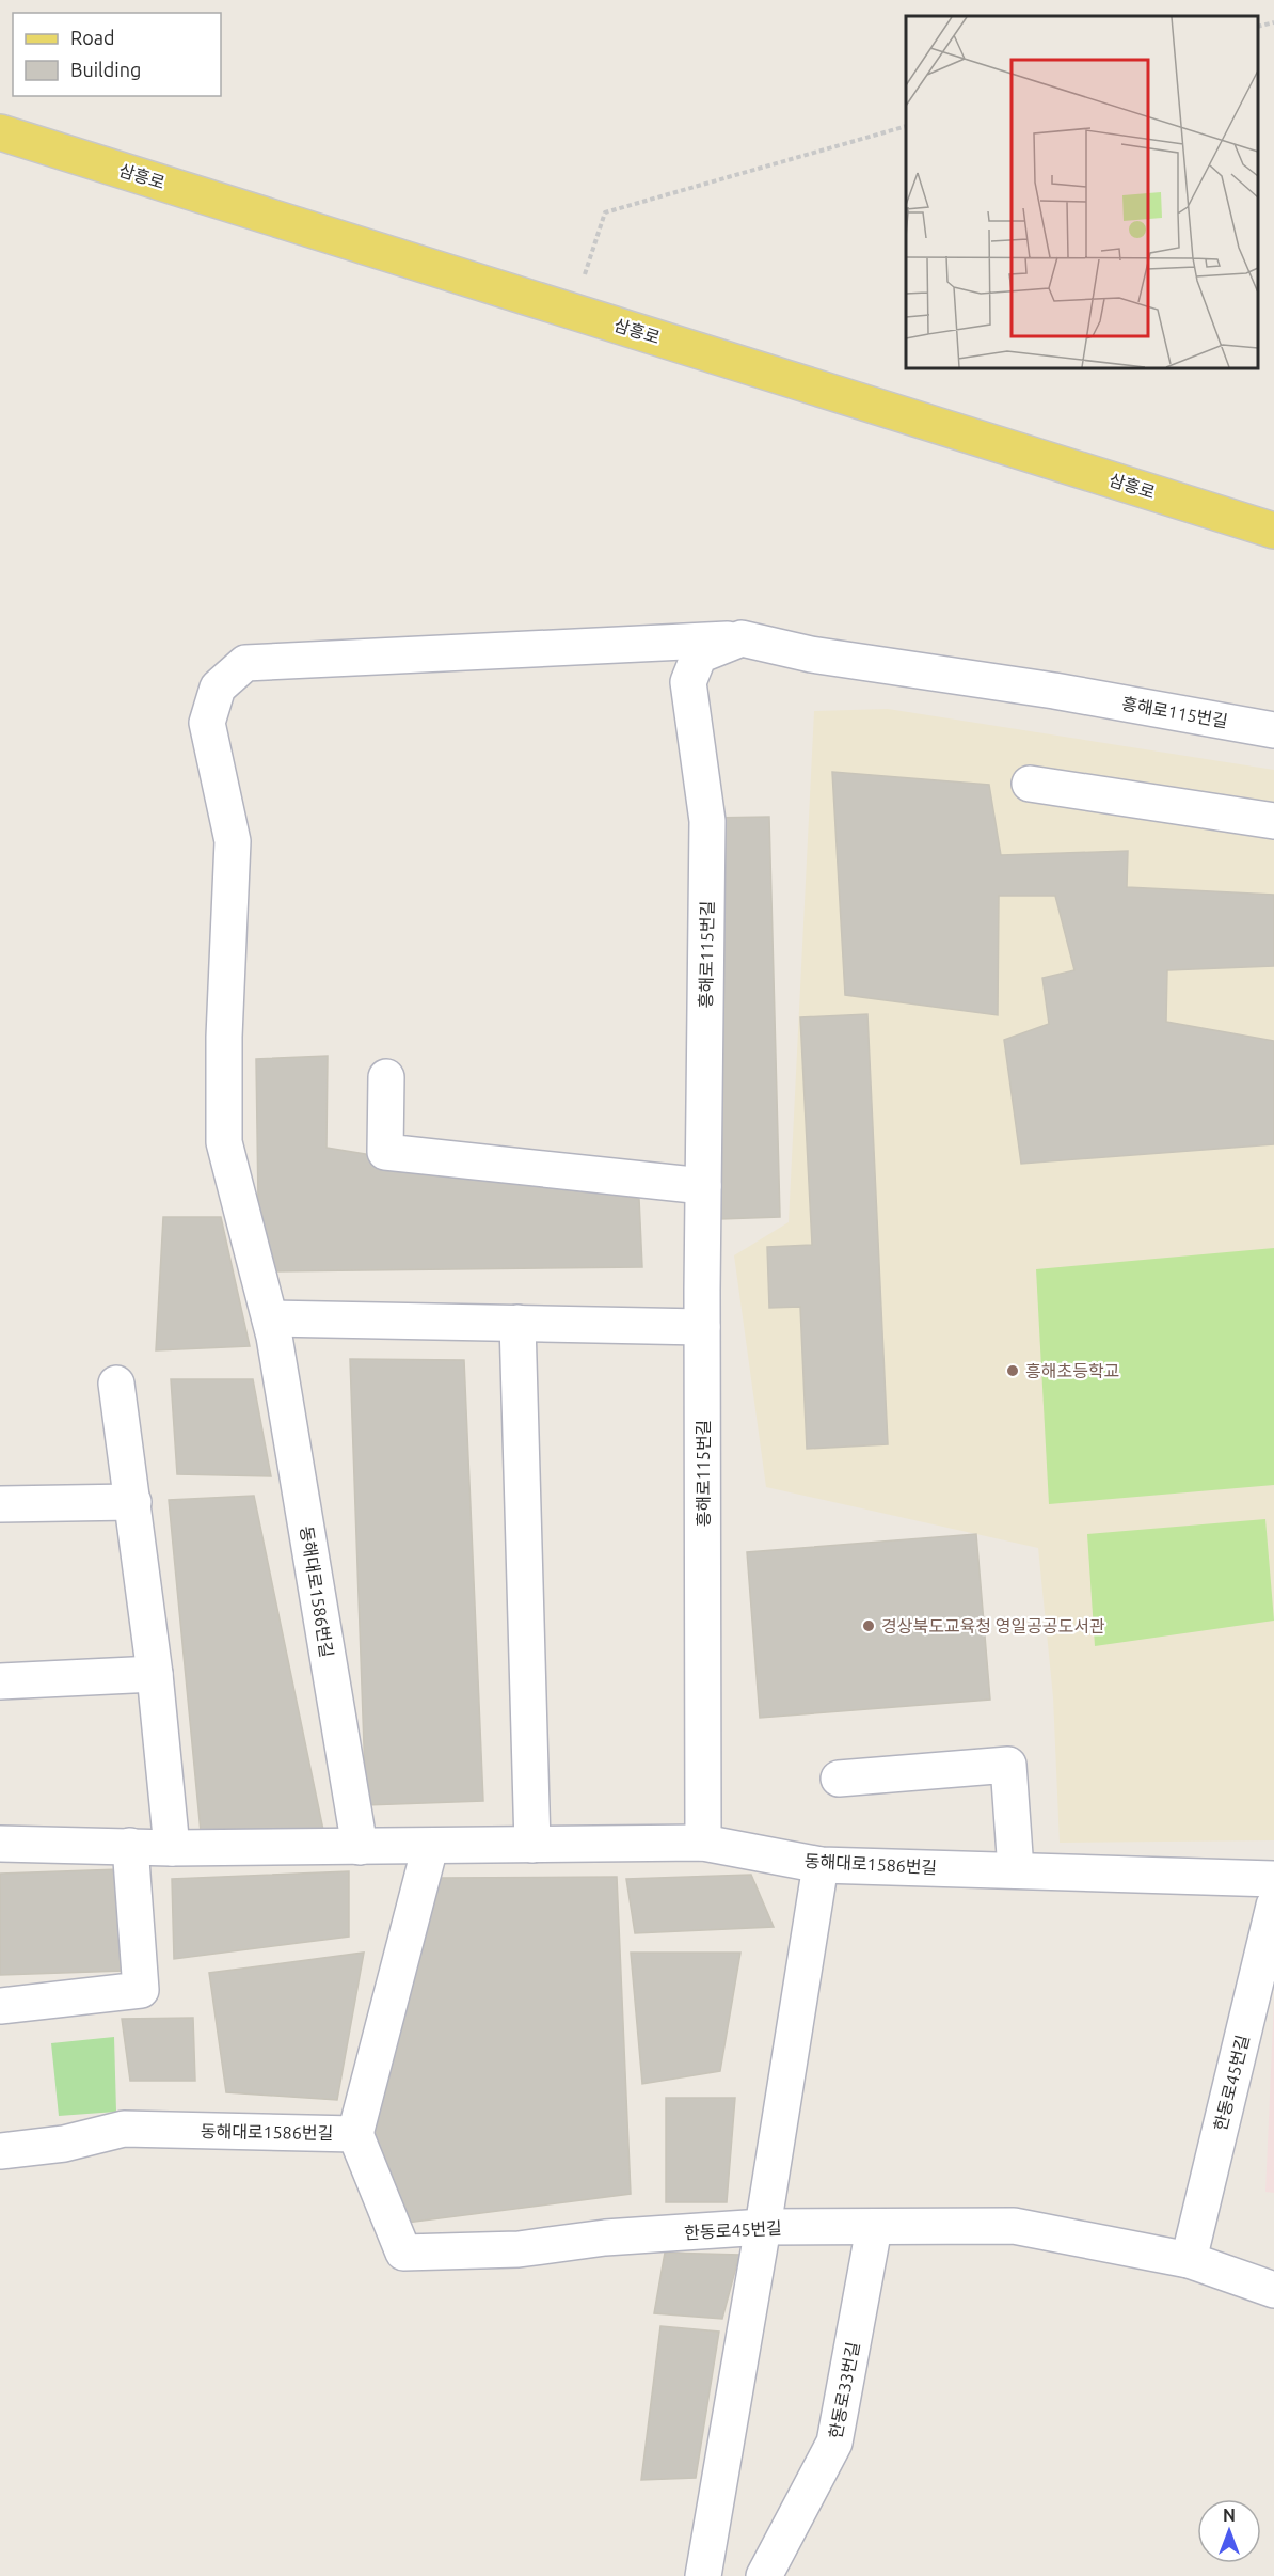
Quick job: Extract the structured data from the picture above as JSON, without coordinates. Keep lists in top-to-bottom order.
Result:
{
  "streets": {
    "main road": ["삼흥로"],
    "street": [
      "흥해로115번길",
      "동해대로1586번길",
      "한동로45번길",
      "한동로33번길"
    ]
  },
  "crossings": [
    ["흥해로115번길", "동해대로1586번길"],
    ["동해대로1586번길", "한동로45번길"],
    ["한동로45번길", "한동로33번길"]
  ],
  "places": ["흥해초등학교", "경상북도교육청 영일공공도서관"],
  "legend": ["Road", "Building"],
  "north": "top"
}
